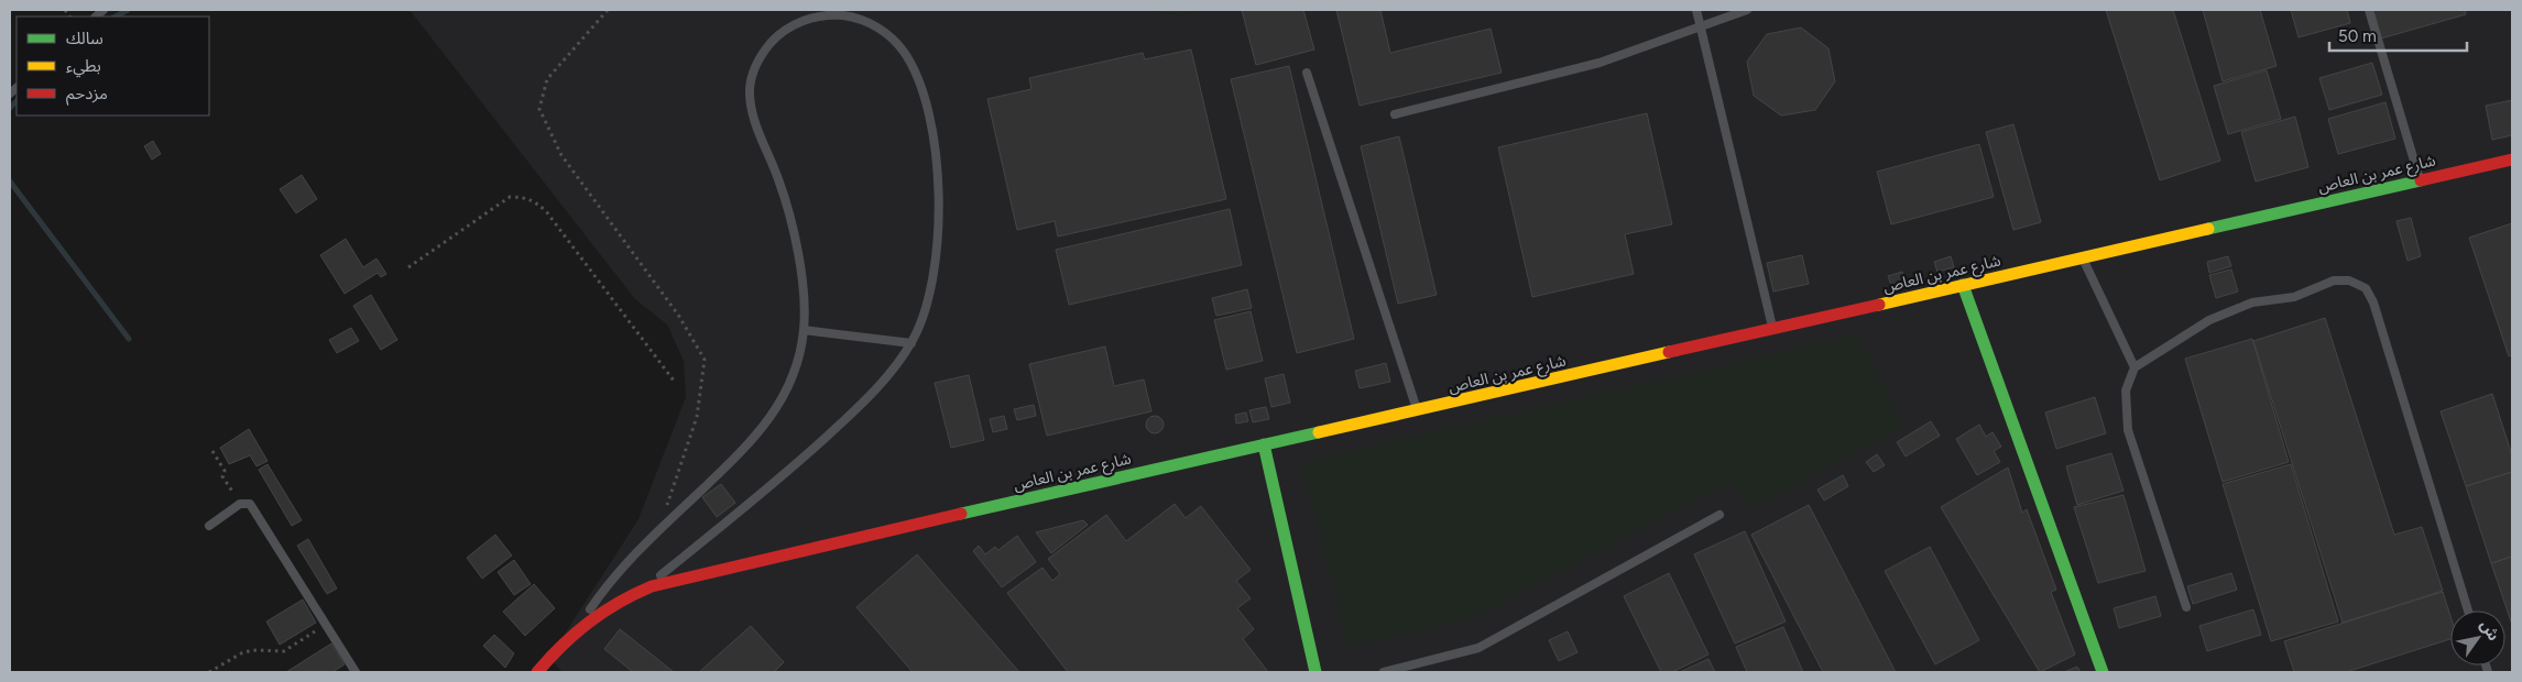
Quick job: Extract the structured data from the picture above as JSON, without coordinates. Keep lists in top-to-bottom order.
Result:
{
  "streets": {
    "street": ["شارع عمر بن العاص"]
  },
  "legend": ["سالك", "بطيء", "مزدحم"],
  "scale_bar": "50 m",
  "north": "top right"
}
